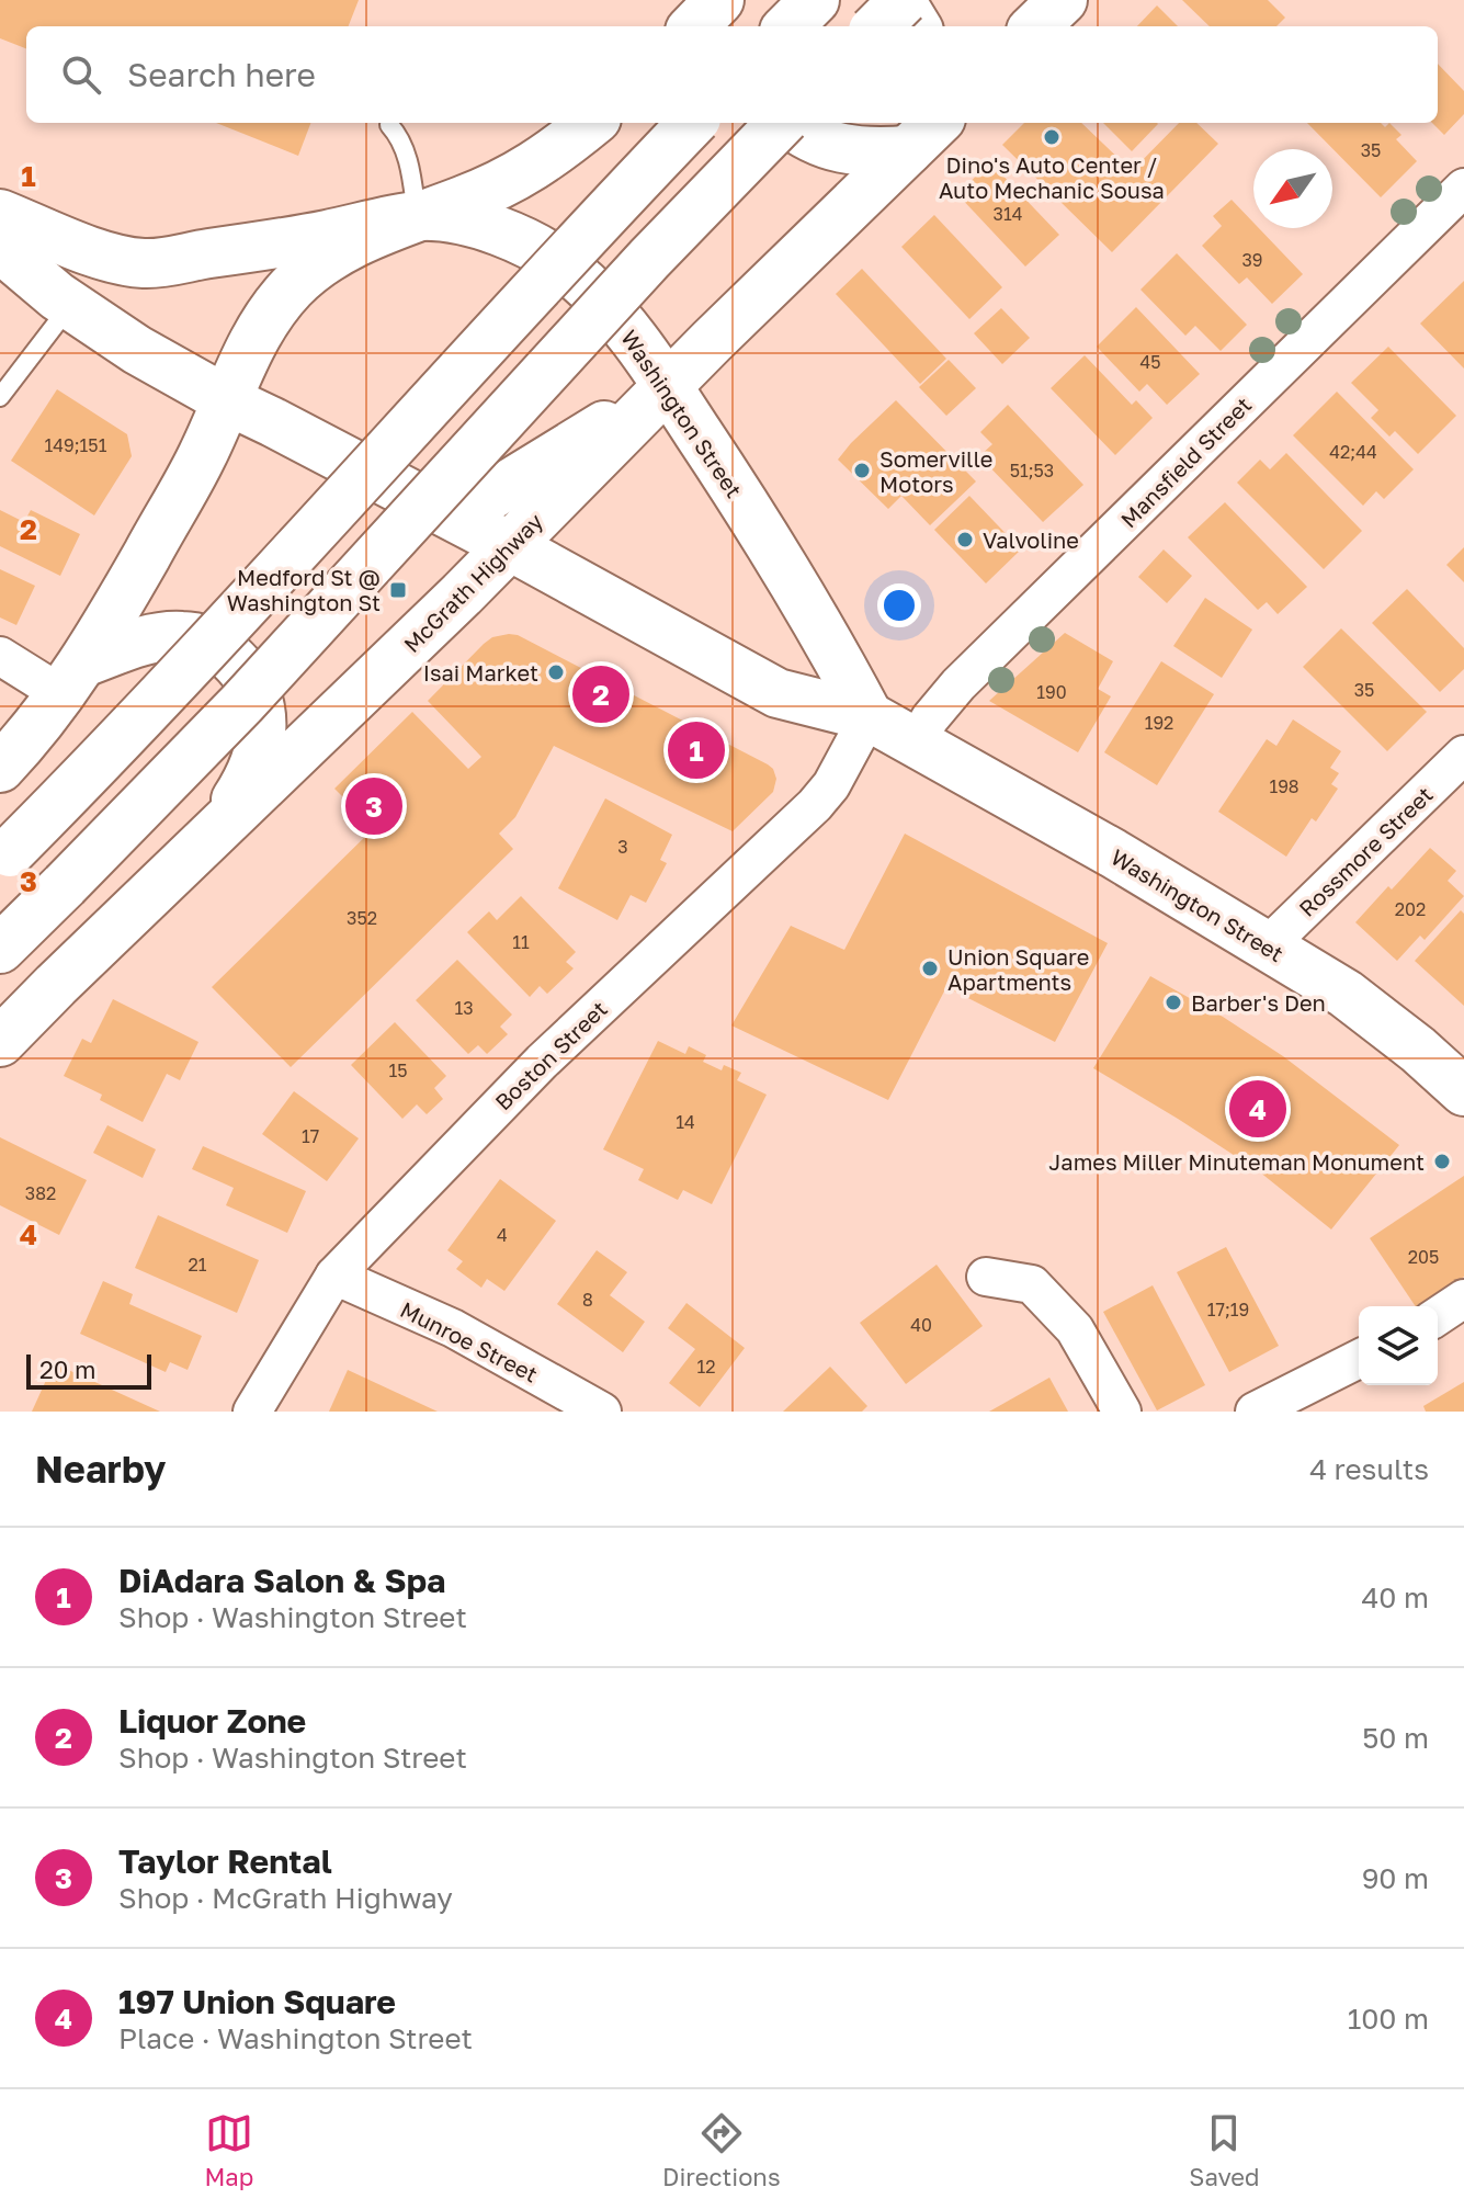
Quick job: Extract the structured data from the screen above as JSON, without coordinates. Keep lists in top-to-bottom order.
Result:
{
  "streets": {
    "main road": ["Washington Street", "McGrath Highway"],
    "street": [
      "Mansfield Street",
      "Rossmore Street",
      "Boston Street",
      "Munroe Street"
    ]
  },
  "crossings": [
    ["Washington Street", "Mansfield Street"],
    ["Washington Street", "McGrath Highway"],
    ["Washington Street", "Rossmore Street"],
    ["Washington Street", "Boston Street"],
    ["Boston Street", "Munroe Street"]
  ],
  "places": {
    "other": [
      "Dino's Auto Center / Auto Mechanic Sousa",
      "Somerville Motors",
      "Valvoline",
      "Isai Market",
      "Union Square Apartments",
      "Barber's Den",
      "James Miller Minuteman Monument"
    ],
    "transit": ["Medford St @ Washington St"]
  },
  "house_numbers": [
    "35",
    "314",
    "39",
    "45",
    "149;151",
    "42;44",
    "51;53",
    "35",
    "190",
    "192",
    "198",
    "3",
    "202",
    "352",
    "11",
    "13",
    "15",
    "14",
    "17",
    "382",
    "4",
    "205",
    "21",
    "8",
    "17;19",
    "40",
    "12"
  ],
  "scale_bar": "20 m",
  "north": "bottom left",
  "page": {
    "search": "Search here",
    "pins": [
      "2",
      "1",
      "3",
      "4"
    ],
    "scale": "20 m",
    "heading": ["Nearby", "4 results"],
    "list": [
      {
        "mark": "1",
        "name": "DiAdara Salon & Spa",
        "note": "Shop · Washington Street",
        "value": "40 m"
      },
      {
        "mark": "2",
        "name": "Liquor Zone",
        "note": "Shop · Washington Street",
        "value": "50 m"
      },
      {
        "mark": "3",
        "name": "Taylor Rental",
        "note": "Shop · McGrath Highway",
        "value": "90 m"
      },
      {
        "mark": "4",
        "name": "197 Union Square",
        "note": "Place · Washington Street",
        "value": "100 m"
      }
    ],
    "nav": ["Map", "Directions", "Saved"]
  },
  "grid": {
    "rows": [
      "1",
      "2",
      "3",
      "4"
    ]
  }
}
